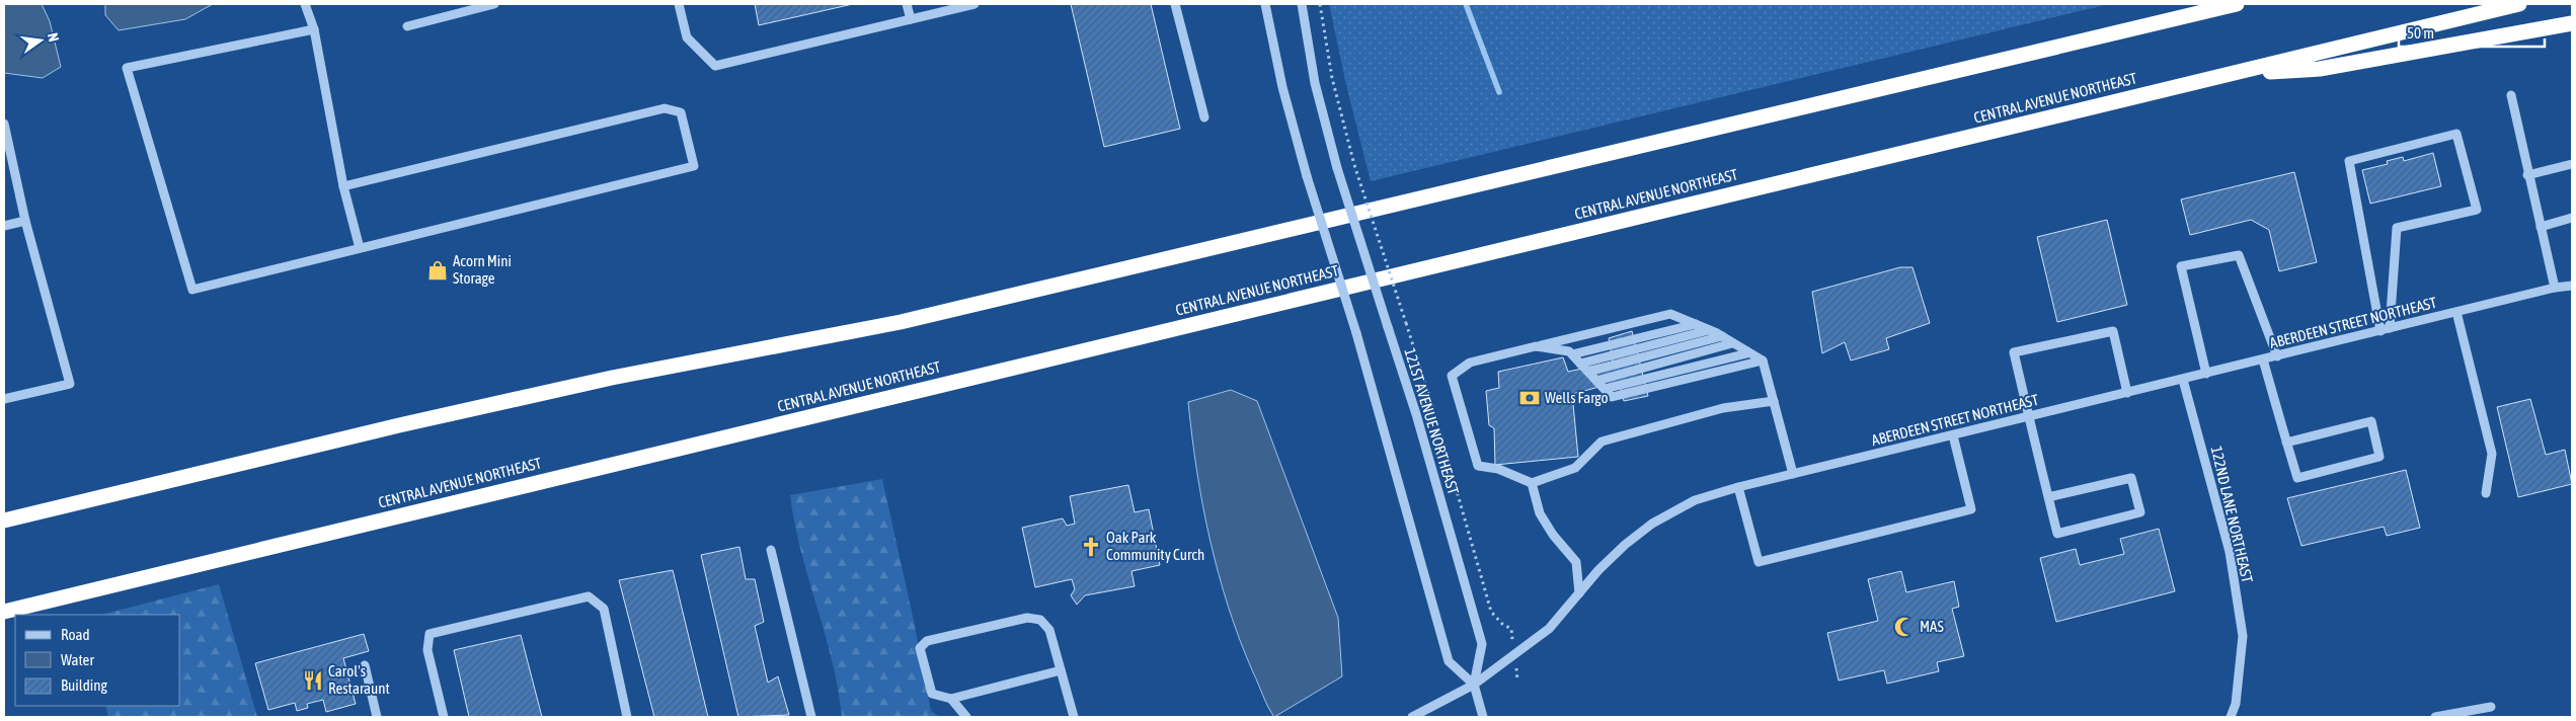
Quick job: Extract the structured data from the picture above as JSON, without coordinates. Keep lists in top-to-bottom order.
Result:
{
  "streets": {
    "highway": ["CENTRAL AVENUE NORTHEAST"],
    "street": ["ABERDEEN STREET NORTHEAST", "121ST AVENUE NORTHEAST", "122ND LANE NORTHEAST"]
  },
  "crossings": [
    ["ABERDEEN STREET NORTHEAST", "121ST AVENUE NORTHEAST"],
    ["ABERDEEN STREET NORTHEAST", "122ND LANE NORTHEAST"]
  ],
  "places": {
    "shop": ["Acorn Mini Storage"],
    "bank": ["Wells Fargo"],
    "church": ["Oak Park Community Curch"],
    "mosque": ["MAS"],
    "restaurant": ["Carol's Restaraunt"]
  },
  "legend": ["Road", "Water", "Building"],
  "scale_bar": "50 m",
  "north": "right"
}
